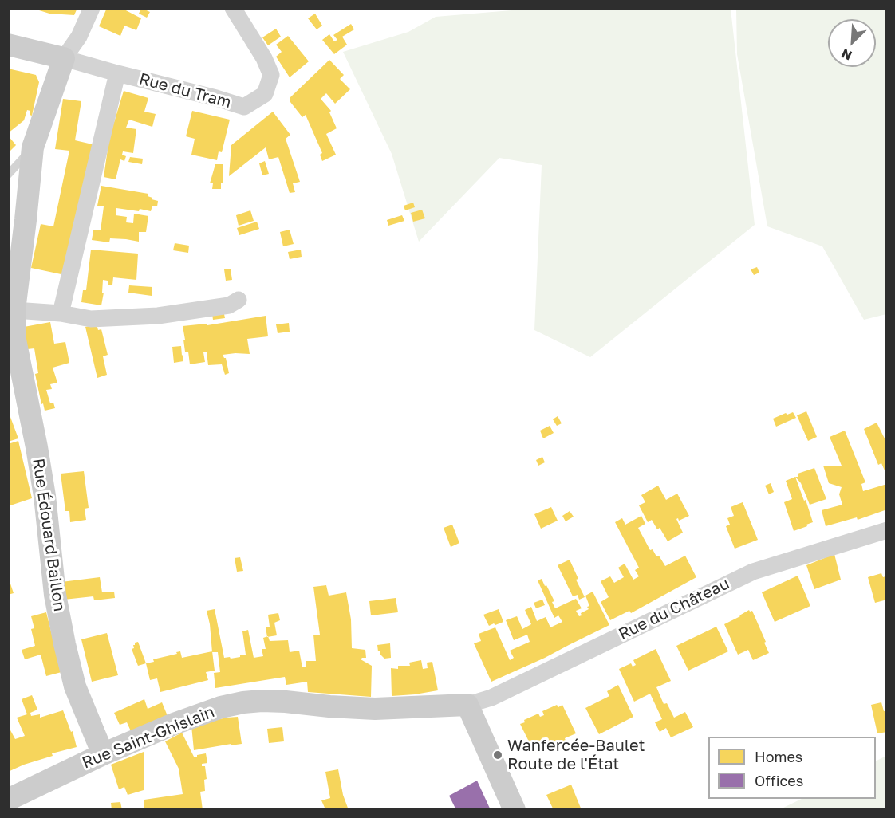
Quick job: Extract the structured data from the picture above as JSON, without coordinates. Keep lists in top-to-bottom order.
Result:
{
  "streets": {
    "main road": ["Rue du Tram", "Rue Édouard Baillon", "Rue Saint-Ghislain"],
    "street": ["Rue du Château"]
  },
  "crossings": [
    ["Rue du Tram", "Rue Édouard Baillon"],
    ["Rue Édouard Baillon", "Rue Saint-Ghislain"],
    ["Rue du Château", "Rue Saint-Ghislain"]
  ],
  "places": ["Wanfercée-Baulet Route de l'État"],
  "legend": ["Homes", "Offices"],
  "north": "bottom left"
}
